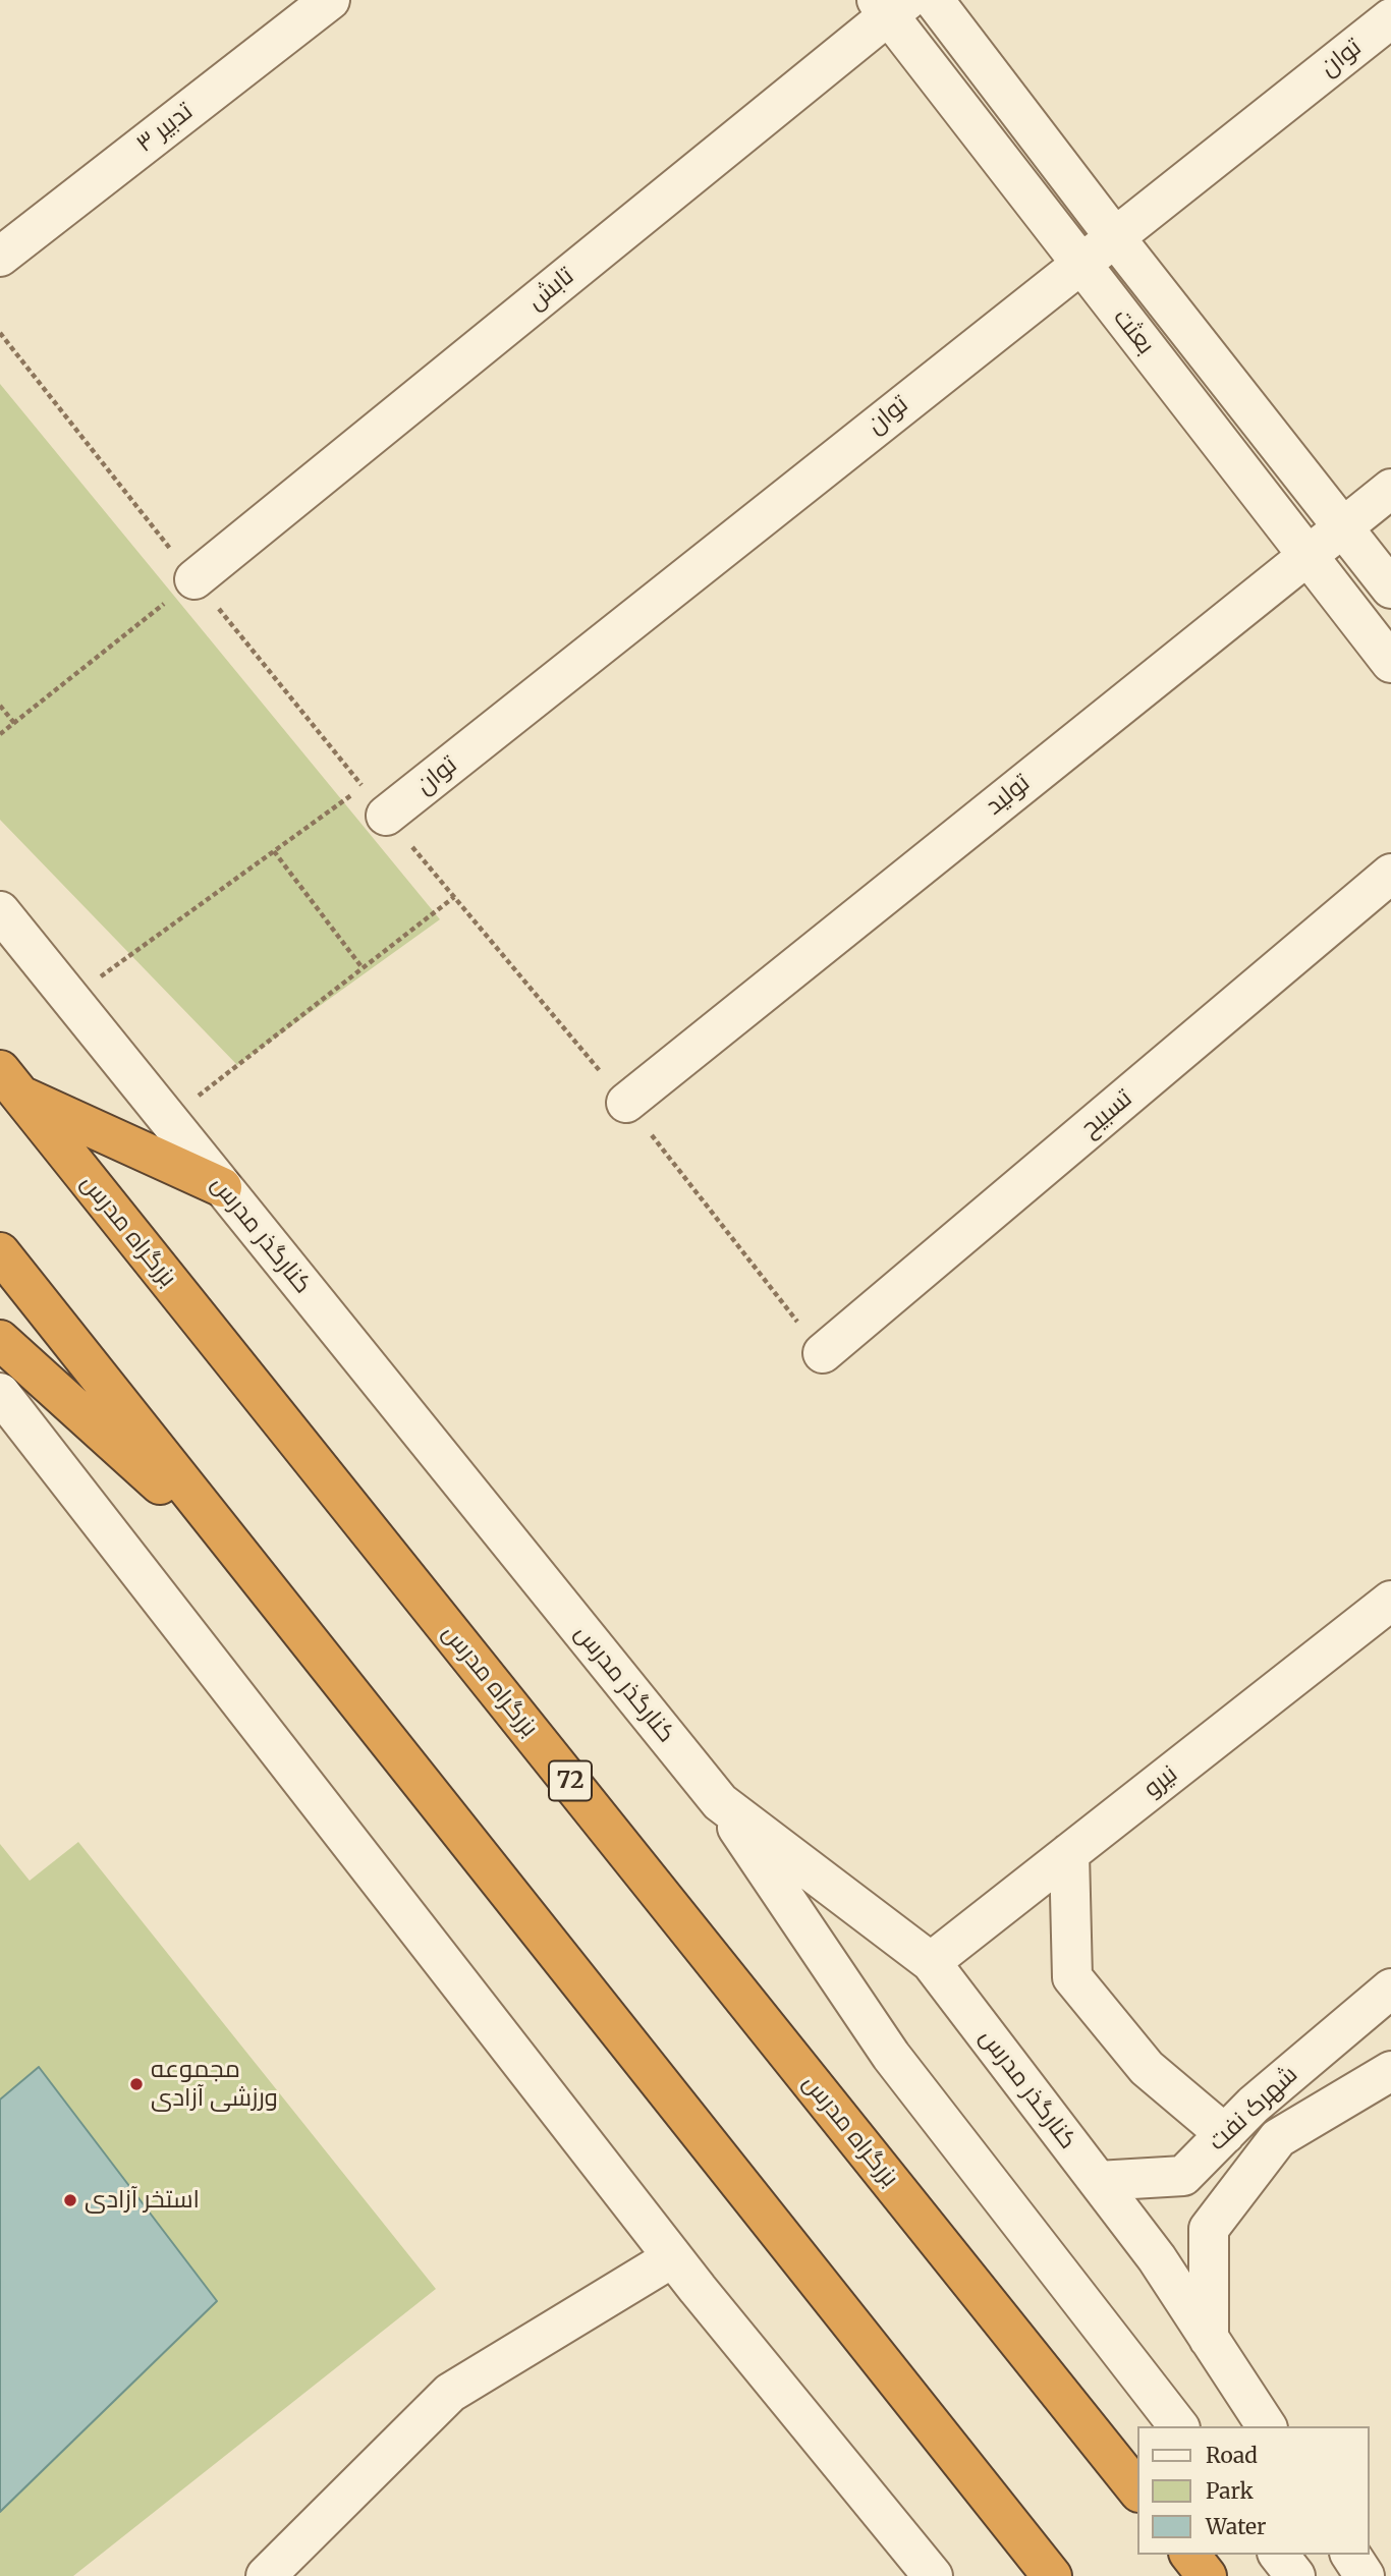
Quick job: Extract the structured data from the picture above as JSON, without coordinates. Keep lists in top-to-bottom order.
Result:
{
  "streets": {
    "highway": ["بزرگراه مدرس", "72"],
    "street": [
      "توان",
      "تدبیر ۳",
      "تابش",
      "بعثت",
      "تولید",
      "تسبیح",
      "کنارگذر مدرس",
      "نیرو",
      "شهرک نفت"
    ]
  },
  "crossings": [
    ["توان", "بعثت"],
    ["تابش", "بعثت"],
    ["بعثت", "تولید"],
    ["کنارگذر مدرس", "نیرو"],
    ["کنارگذر مدرس", "شهرک نفت"]
  ],
  "places": ["مجموعه ورزشی آزادی", "استخر آزادی"],
  "legend": ["Road", "Park", "Water"]
}
